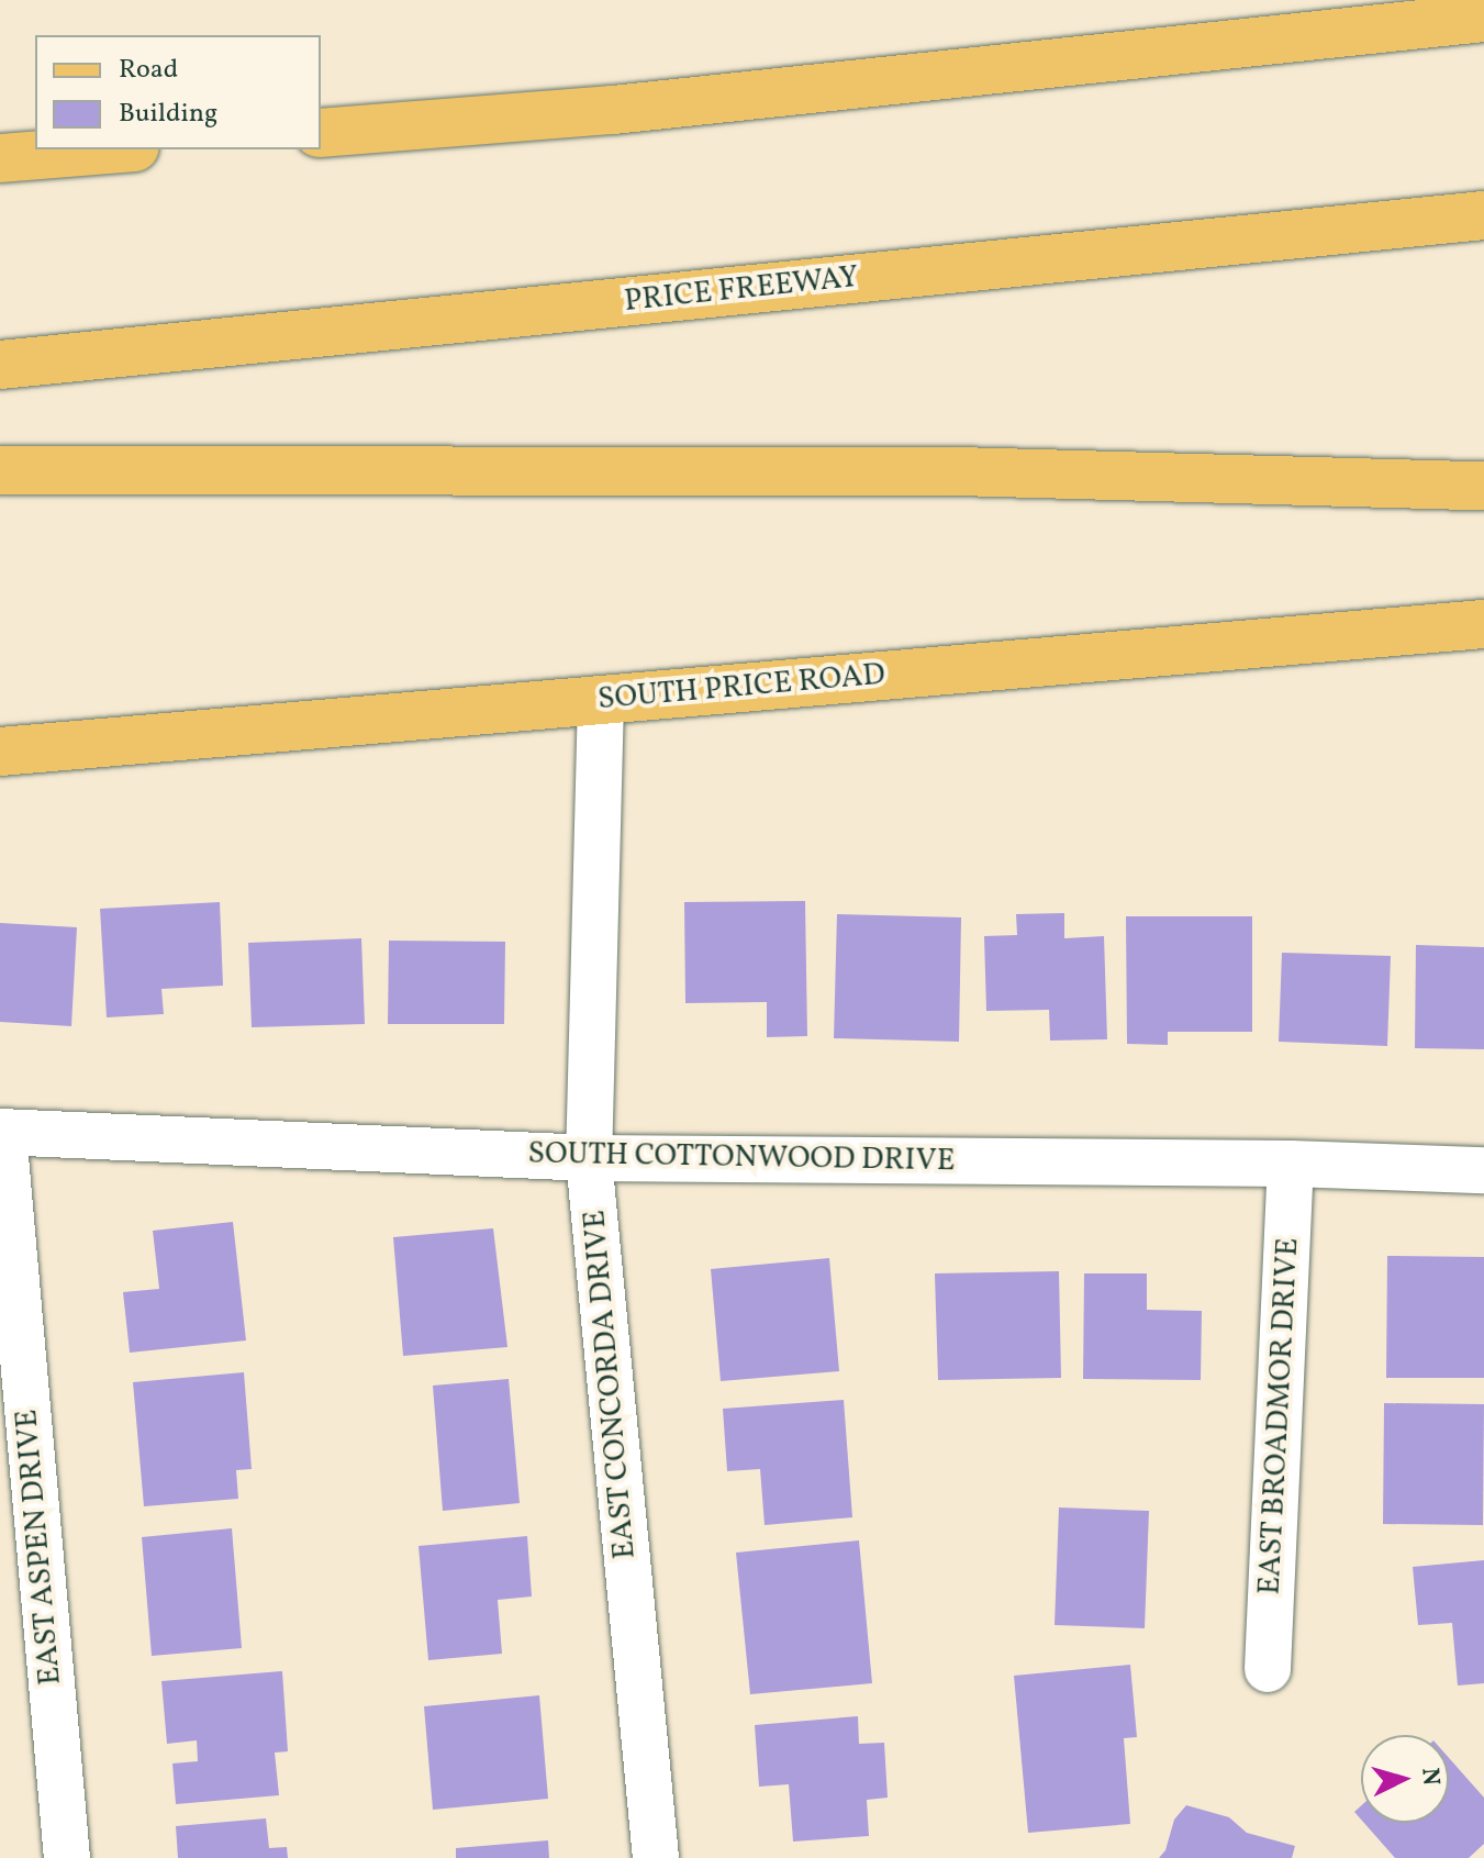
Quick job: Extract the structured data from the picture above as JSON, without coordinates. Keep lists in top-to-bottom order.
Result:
{
  "streets": {
    "main road": ["PRICE FREEWAY", "SOUTH PRICE ROAD"],
    "street": [
      "SOUTH COTTONWOOD DRIVE",
      "EAST CONCORDA DRIVE",
      "EAST BROADMOR DRIVE",
      "EAST ASPEN DRIVE"
    ]
  },
  "crossings": [
    ["SOUTH PRICE ROAD", "EAST CONCORDA DRIVE"],
    ["SOUTH COTTONWOOD DRIVE", "EAST CONCORDA DRIVE"],
    ["SOUTH COTTONWOOD DRIVE", "EAST BROADMOR DRIVE"],
    ["SOUTH COTTONWOOD DRIVE", "EAST ASPEN DRIVE"]
  ],
  "legend": ["Road", "Building"],
  "north": "right"
}
